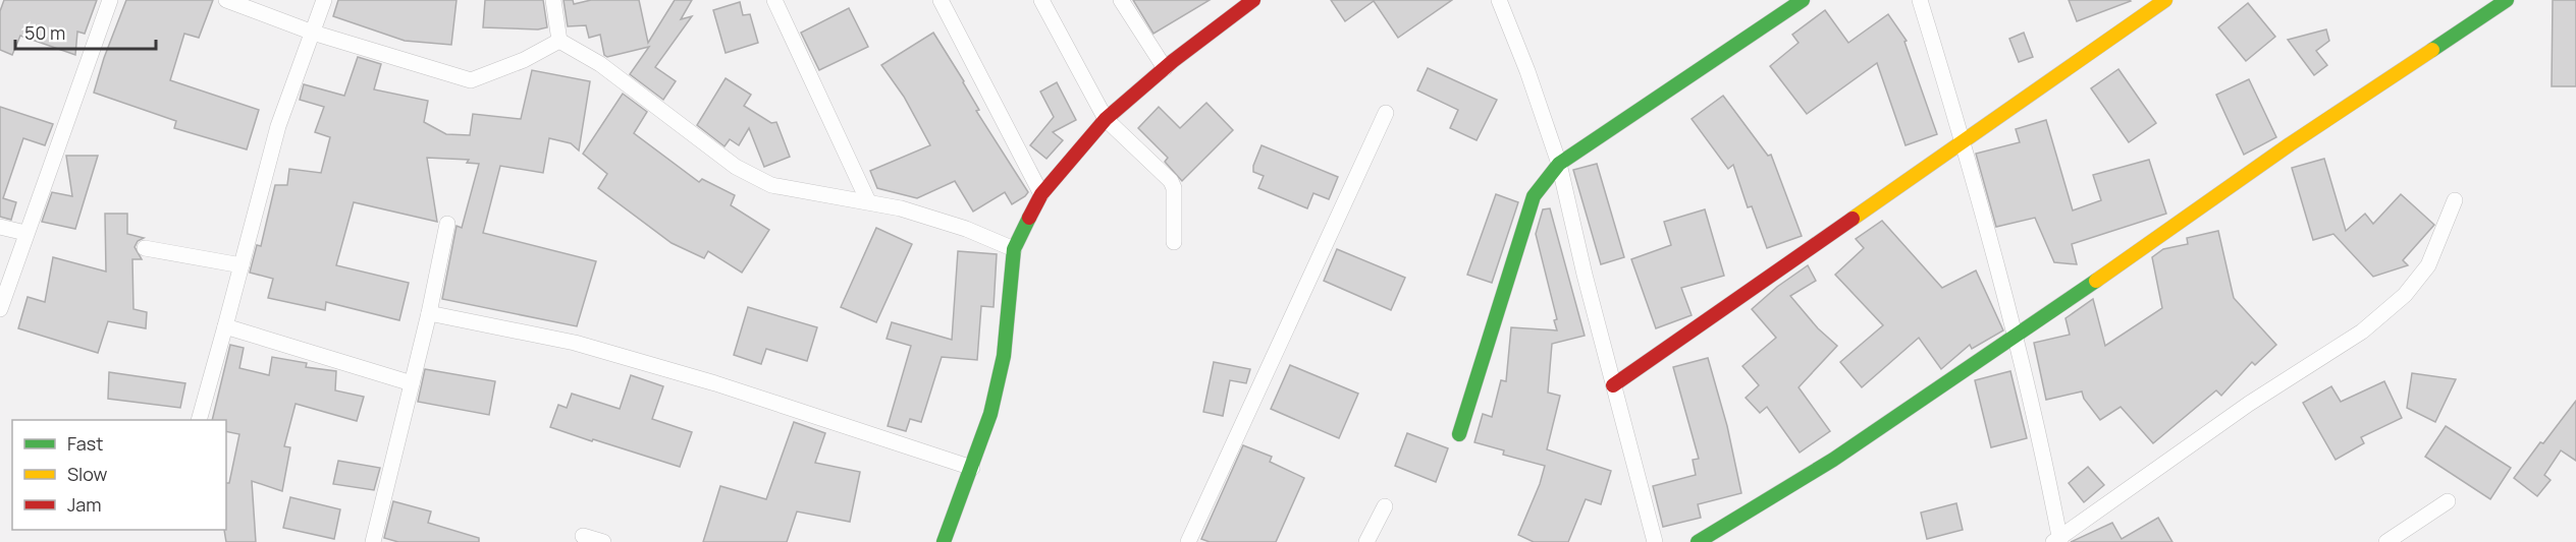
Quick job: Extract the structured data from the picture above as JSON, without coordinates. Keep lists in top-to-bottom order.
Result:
{
  "legend": ["Fast", "Slow", "Jam"],
  "scale_bar": "50 m"
}
